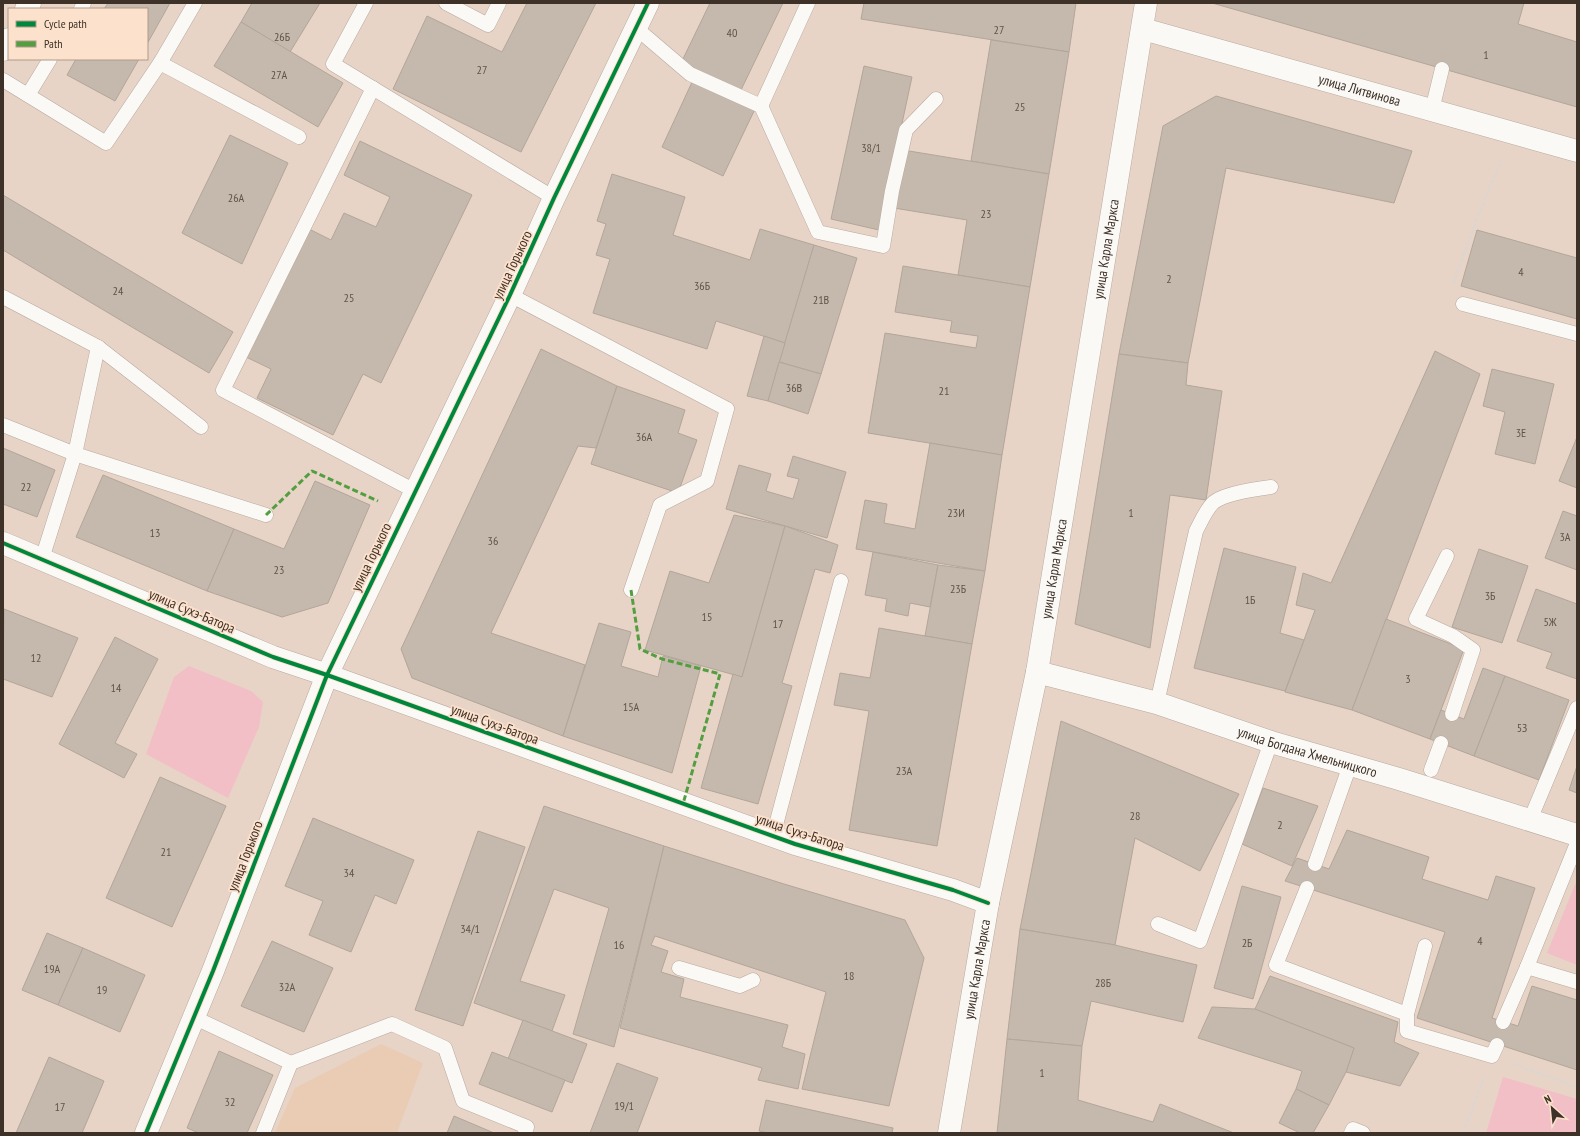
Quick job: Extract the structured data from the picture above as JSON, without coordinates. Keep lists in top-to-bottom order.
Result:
{
  "streets": {
    "street": [
      "улица Литвинова",
      "улица Карла Маркса",
      "улица Горького",
      "улица Сухэ-Батора",
      "улица Богдана Хмельницкого"
    ]
  },
  "crossings": [
    ["улица Литвинова", "улица Карла Маркса"],
    ["улица Карла Маркса", "улица Сухэ-Батора"],
    ["улица Карла Маркса", "улица Богдана Хмельницкого"],
    ["улица Горького", "улица Сухэ-Батора"]
  ],
  "house_numbers": [
    "27",
    "40",
    "26Б",
    "1",
    "27",
    "27А",
    "25",
    "38/1",
    "26А",
    "23",
    "4",
    "2",
    "36Б",
    "24",
    "25",
    "21В",
    "36В",
    "21",
    "3Е",
    "36А",
    "22",
    "23И",
    "1",
    "13",
    "3А",
    "36",
    "23",
    "23Б",
    "3Б",
    "1Б",
    "15",
    "5Ж",
    "17",
    "12",
    "3",
    "14",
    "15А",
    "5З",
    "23А",
    "28",
    "2",
    "21",
    "34",
    "34/1",
    "4",
    "2Б",
    "16",
    "19А",
    "18",
    "28Б",
    "32А",
    "19",
    "1",
    "32",
    "19/1",
    "17"
  ],
  "legend": ["Cycle path", "Path"],
  "north": "top left"
}
